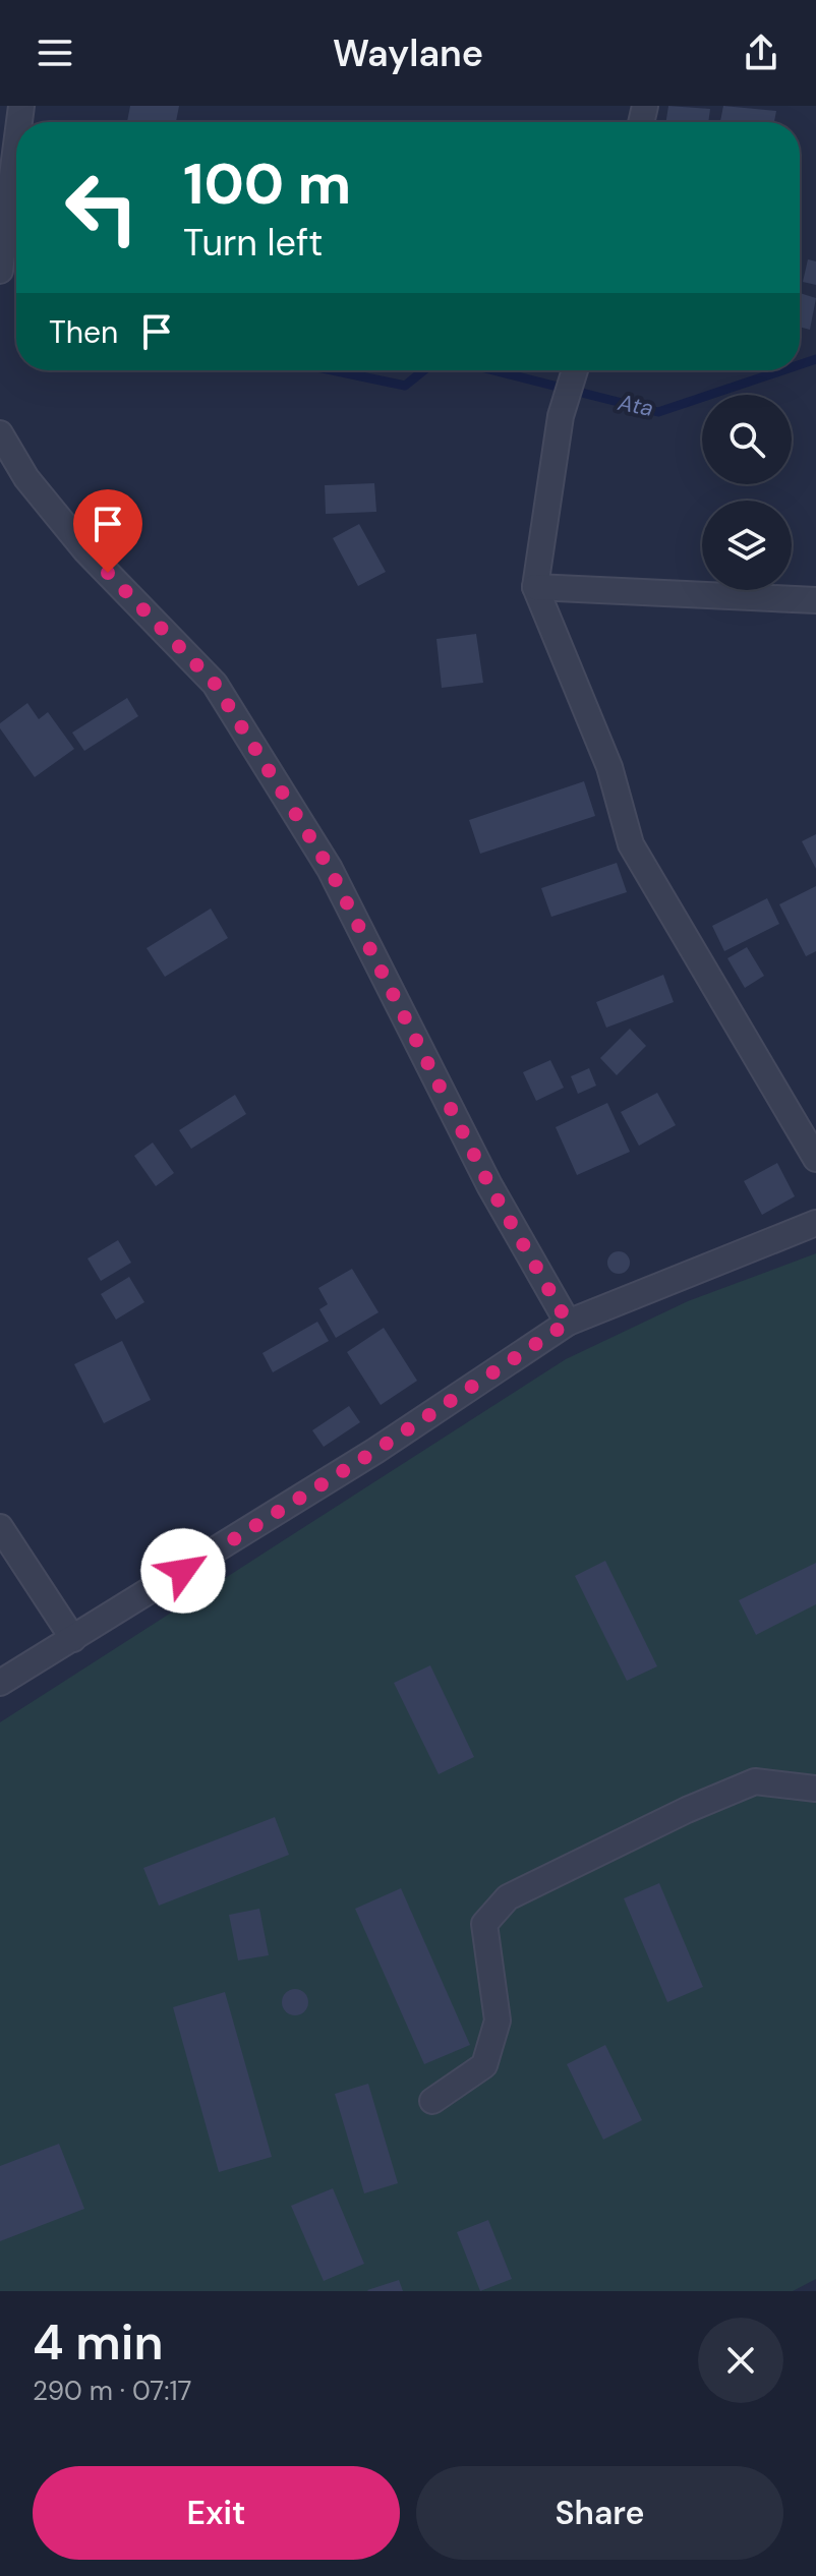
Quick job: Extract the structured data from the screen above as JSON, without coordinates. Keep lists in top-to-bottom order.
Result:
{
  "water": ["Ata"],
  "page": {
    "header": "Waylane",
    "turn": ["100 m", "Turn left"],
    "then": "Then",
    "heading": ["4 min", "290 m · 07:17"],
    "buttons": ["Exit", "Share"]
  }
}
